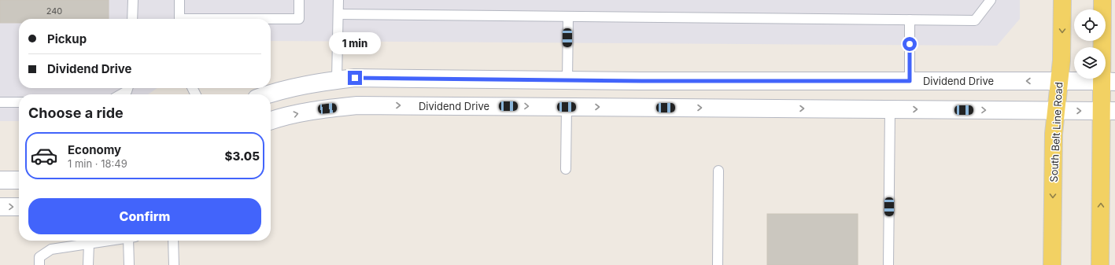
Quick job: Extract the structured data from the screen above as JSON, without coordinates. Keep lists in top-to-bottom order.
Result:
{
  "streets": {
    "main road": ["South Belt Line Road"],
    "street": ["Dividend Drive"]
  },
  "crossings": [
    ["Dividend Drive", "South Belt Line Road"]
  ],
  "house_numbers": ["240"],
  "page": {
    "banner": ["Pickup", "Dividend Drive"],
    "bubble": "1 min",
    "heading": "Choose a ride",
    "list": [
      {
        "name": "Economy",
        "note": "1 min · 18:49",
        "value": "$3.05"
      }
    ],
    "buttons": "Confirm"
  }
}
